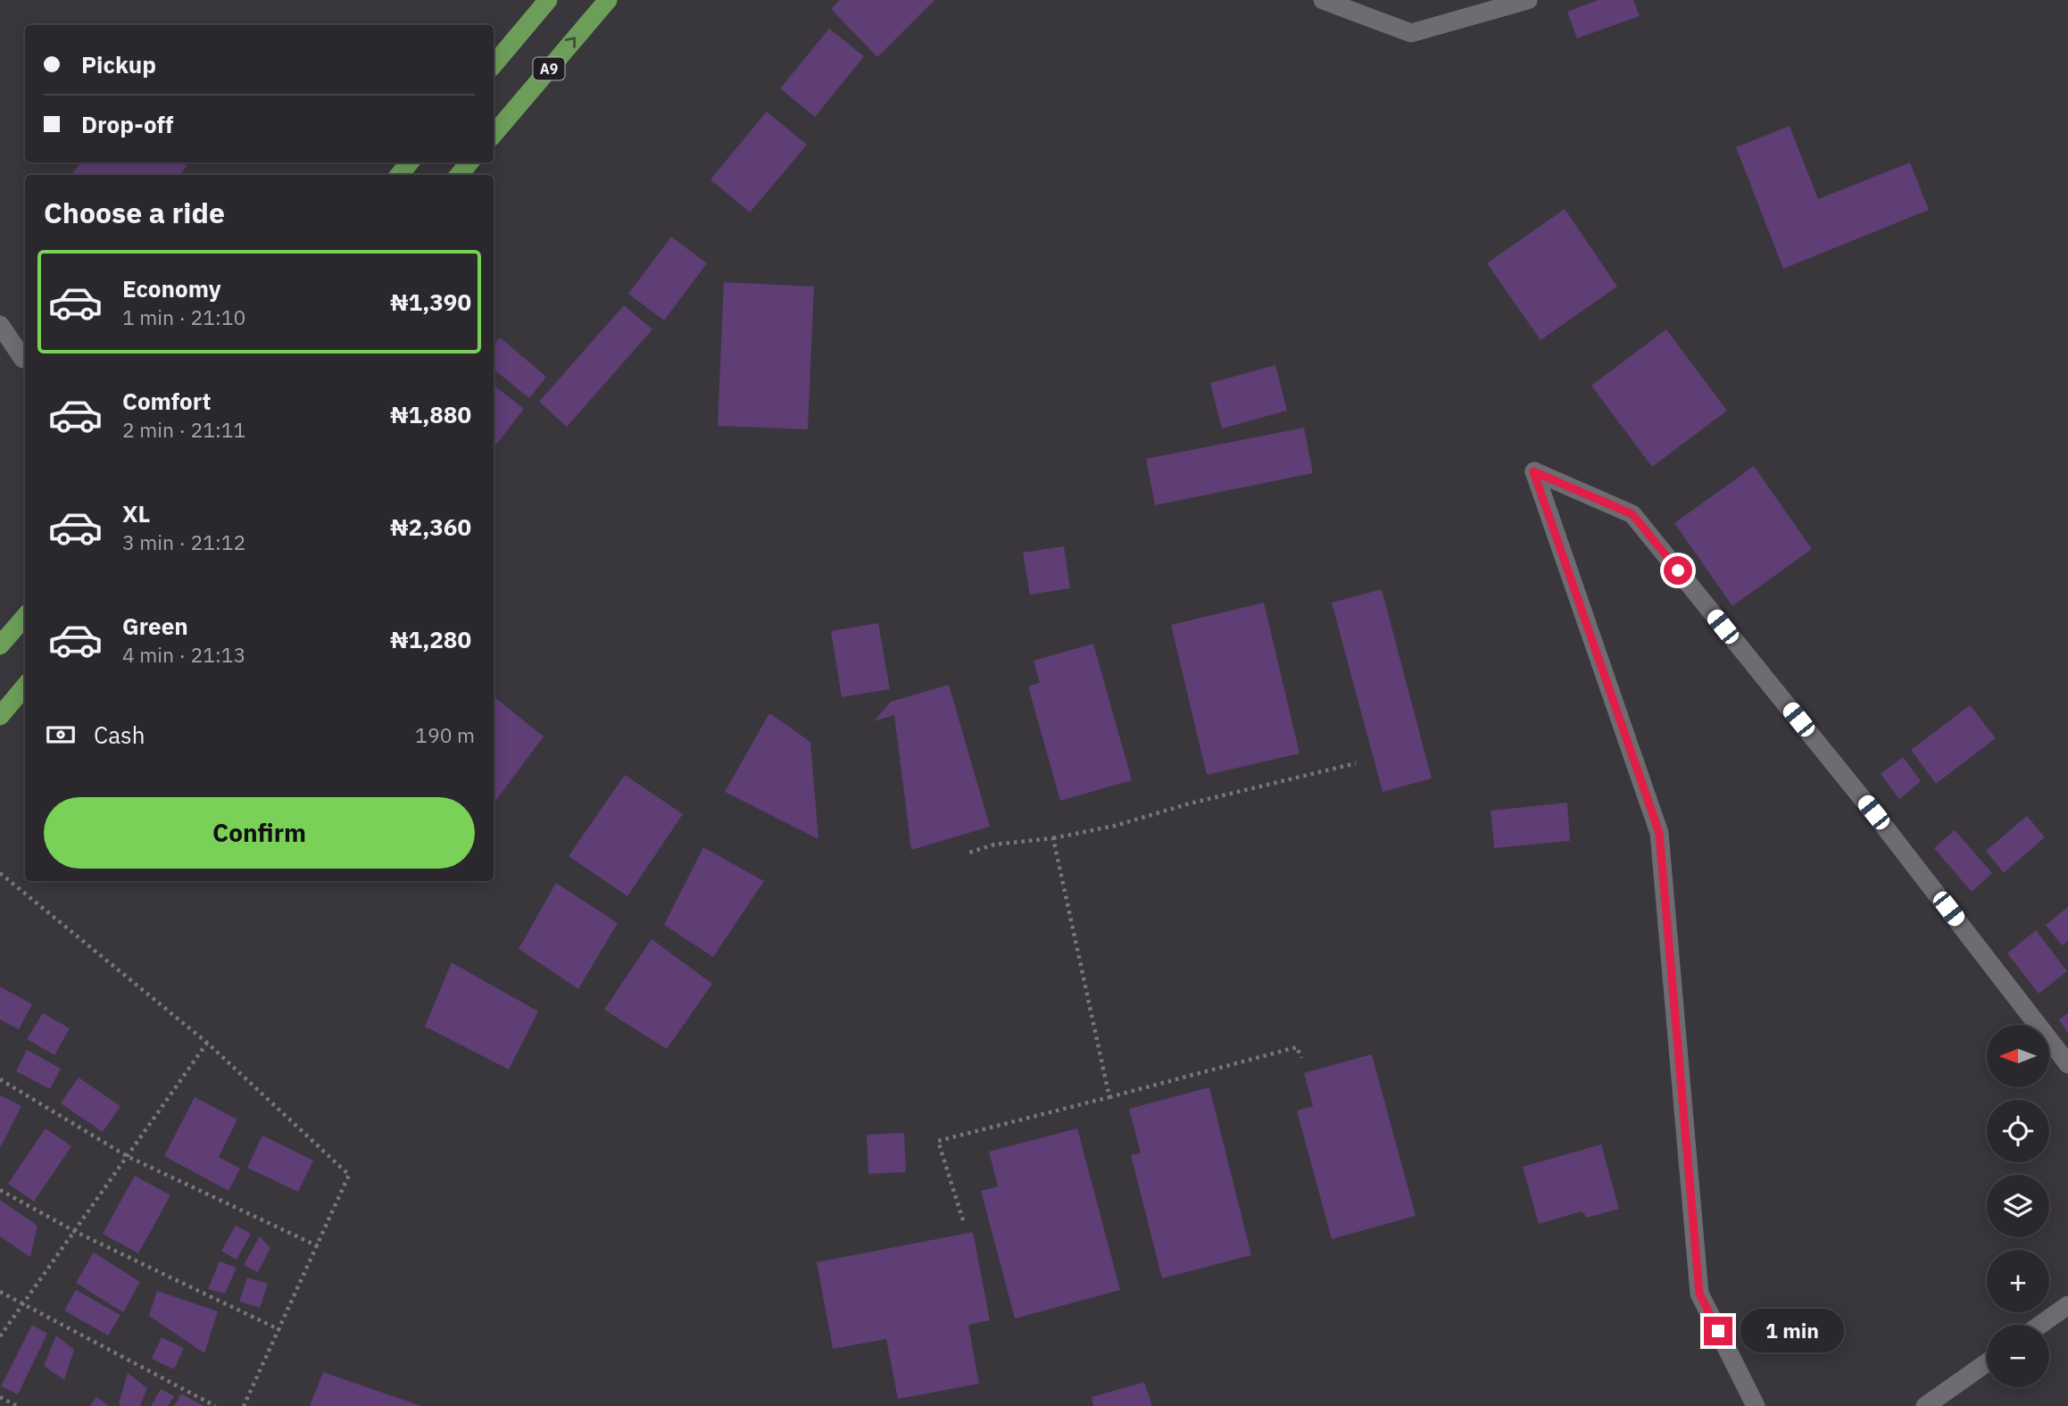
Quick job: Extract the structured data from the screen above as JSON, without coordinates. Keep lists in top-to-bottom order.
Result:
{
  "streets": {
    "highway": ["A9"]
  },
  "north": "left",
  "page": {
    "banner": ["Pickup", "Drop-off"],
    "heading": "Choose a ride",
    "list": [
      {
        "name": "Economy",
        "note": "1 min · 21:10",
        "value": "₦1,390"
      },
      {
        "name": "Comfort",
        "note": "2 min · 21:11",
        "value": "₦1,880"
      },
      {
        "name": "XL",
        "note": "3 min · 21:12",
        "value": "₦2,360"
      },
      {
        "name": "Green",
        "note": "4 min · 21:13",
        "value": "₦1,280"
      }
    ],
    "pay": ["Cash", "190 m"],
    "buttons": "Confirm",
    "map_buttons": ["+", "−"],
    "bubble": "1 min"
  }
}
